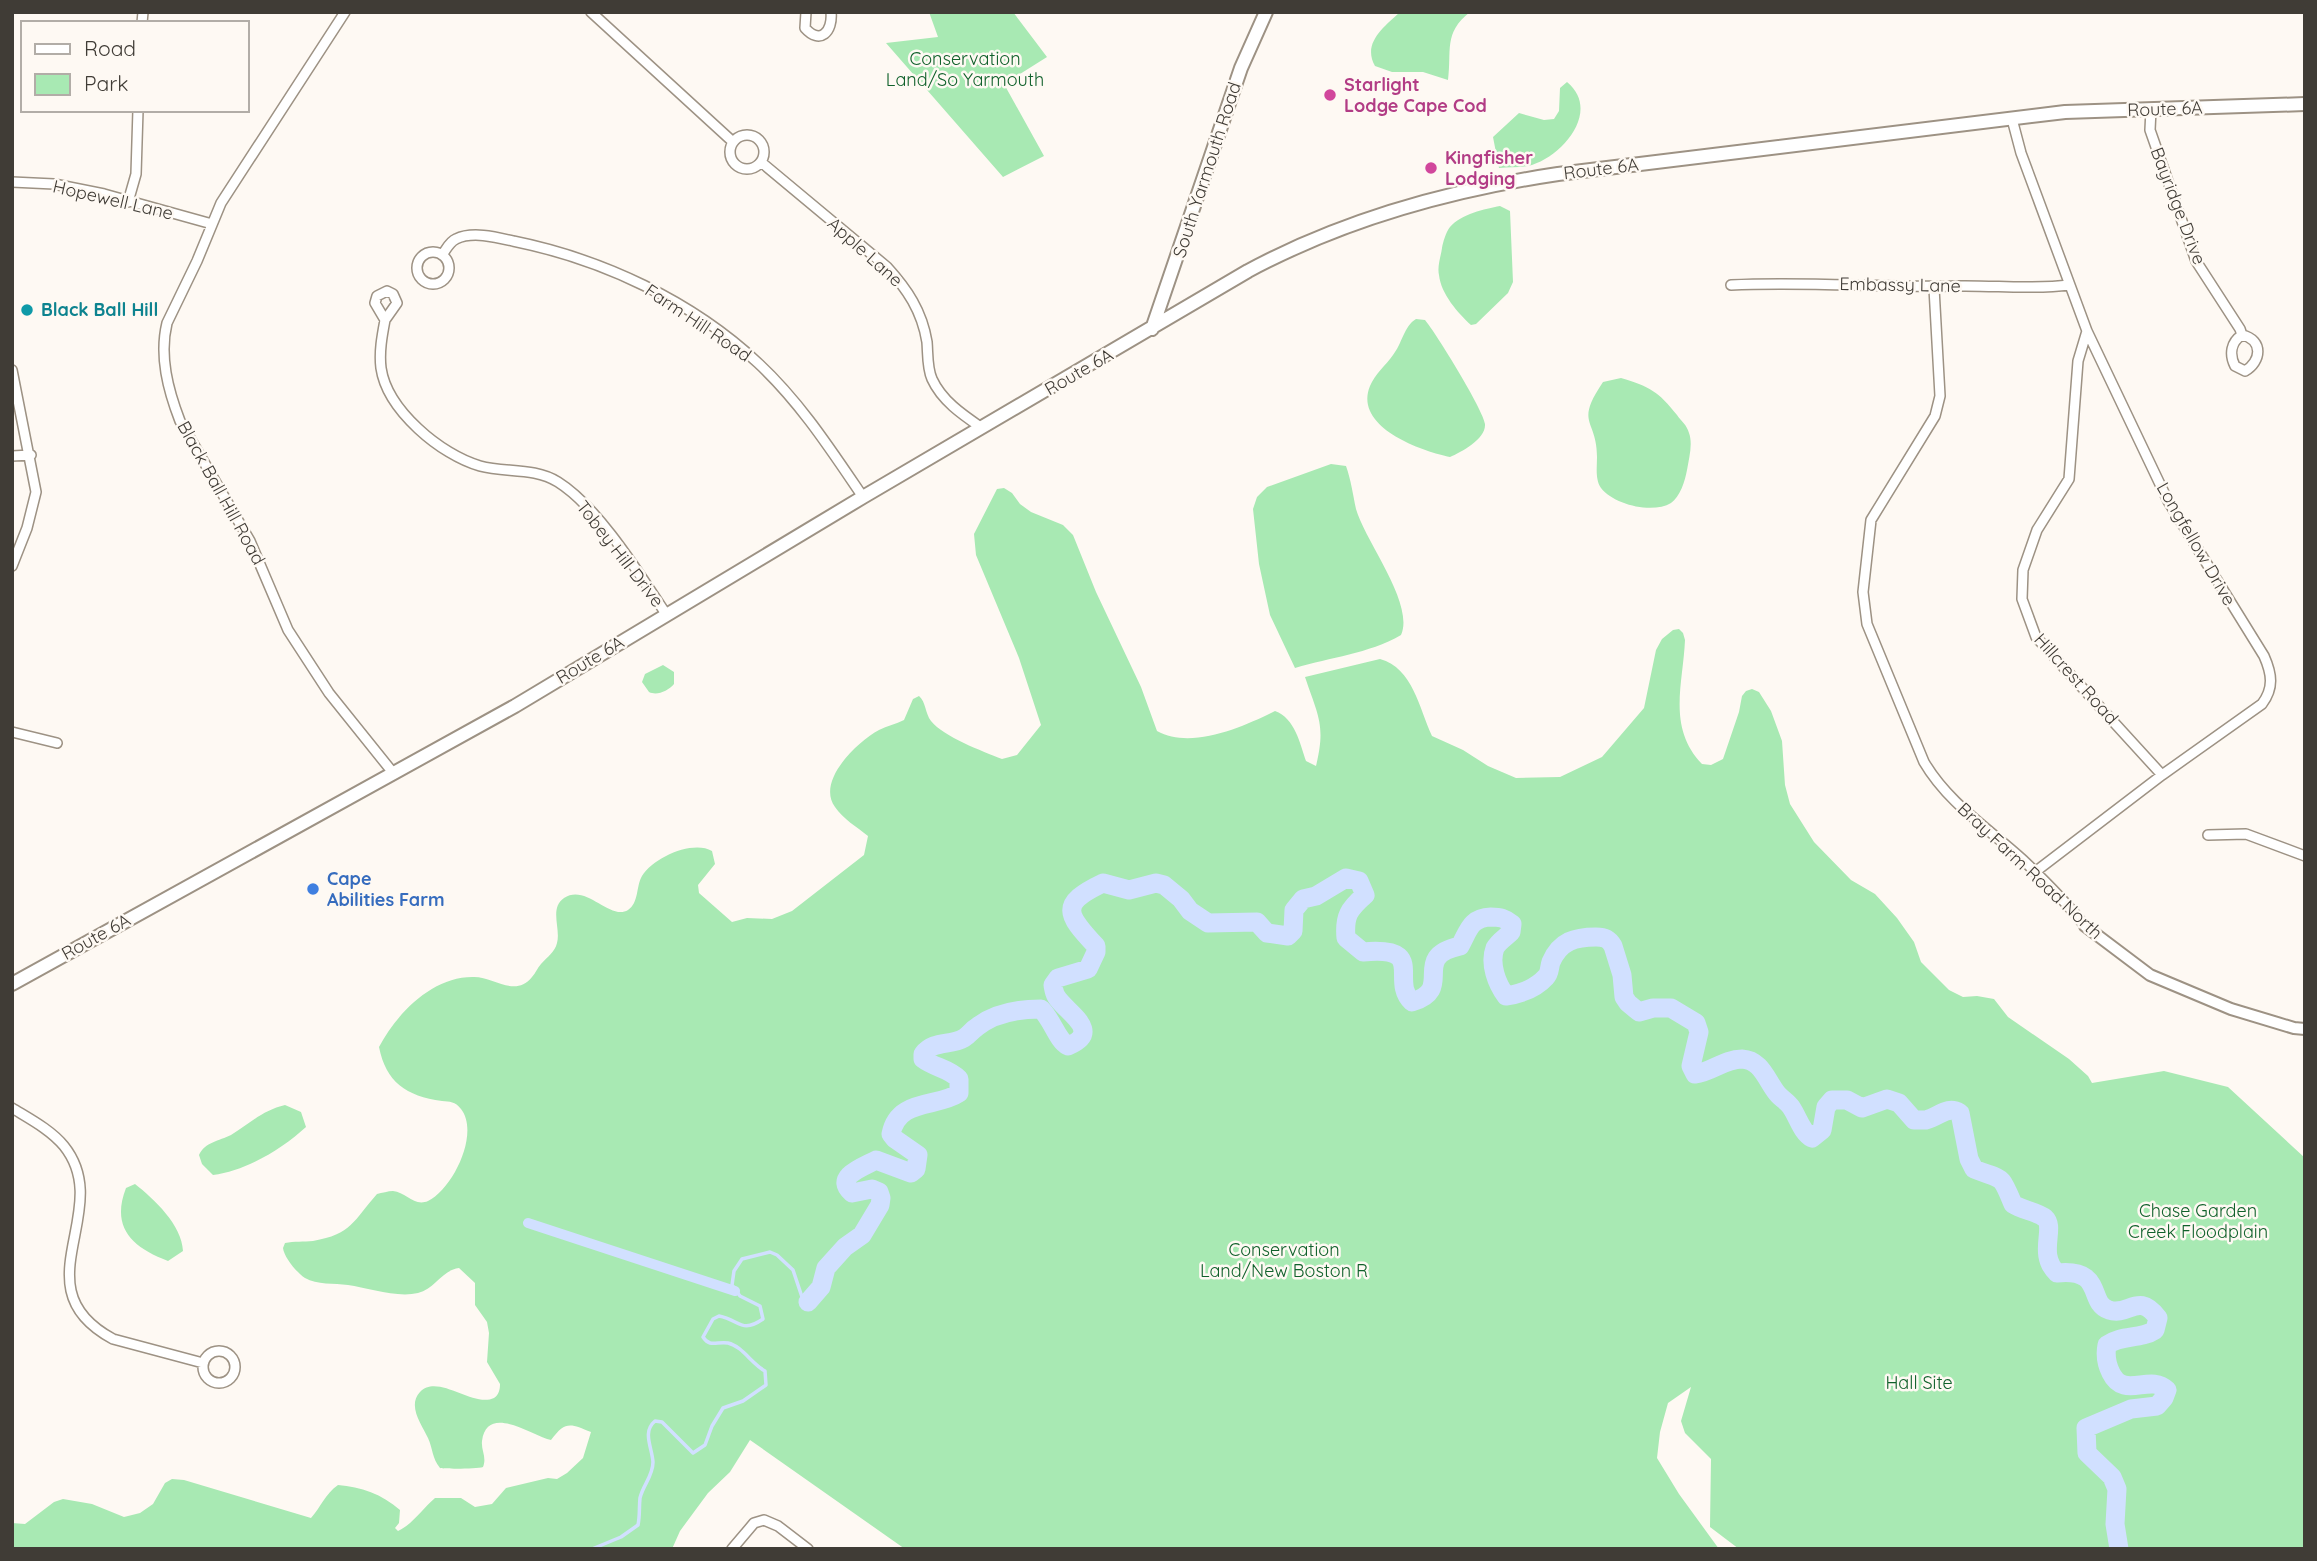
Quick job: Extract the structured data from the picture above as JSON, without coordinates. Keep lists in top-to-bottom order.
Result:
{
  "streets": {
    "main road": ["Route 6A", "South Yarmouth Road"],
    "street": [
      "Hopewell Lane",
      "Bayridge Drive",
      "Apple Lane",
      "Embassy Lane",
      "Farm Hill Road",
      "Black Ball Hill Road",
      "Longfellow Drive",
      "Tobey Hill Drive",
      "Hillcrest Road",
      "Bray Farm Road North"
    ]
  },
  "crossings": [
    ["Route 6A", "South Yarmouth Road"],
    ["Route 6A", "Bayridge Drive"],
    ["Route 6A", "Apple Lane"],
    ["Route 6A", "Farm Hill Road"],
    ["Route 6A", "Black Ball Hill Road"],
    ["Route 6A", "Longfellow Drive"],
    ["Route 6A", "Tobey Hill Drive"],
    ["Hopewell Lane", "Black Ball Hill Road"],
    ["Embassy Lane", "Longfellow Drive"],
    ["Embassy Lane", "Bray Farm Road North"],
    ["Longfellow Drive", "Hillcrest Road"],
    ["Longfellow Drive", "Bray Farm Road North"]
  ],
  "parks": [
    "Conservation Land/So Yarmouth",
    "Chase Garden Creek Floodplain",
    "Conservation Land/New Boston R",
    "Hall Site"
  ],
  "places": [
    "Starlight Lodge Cape Cod",
    "Kingfisher Lodging",
    "Black Ball Hill",
    "Cape Abilities Farm"
  ],
  "legend": ["Road", "Park"]
}
